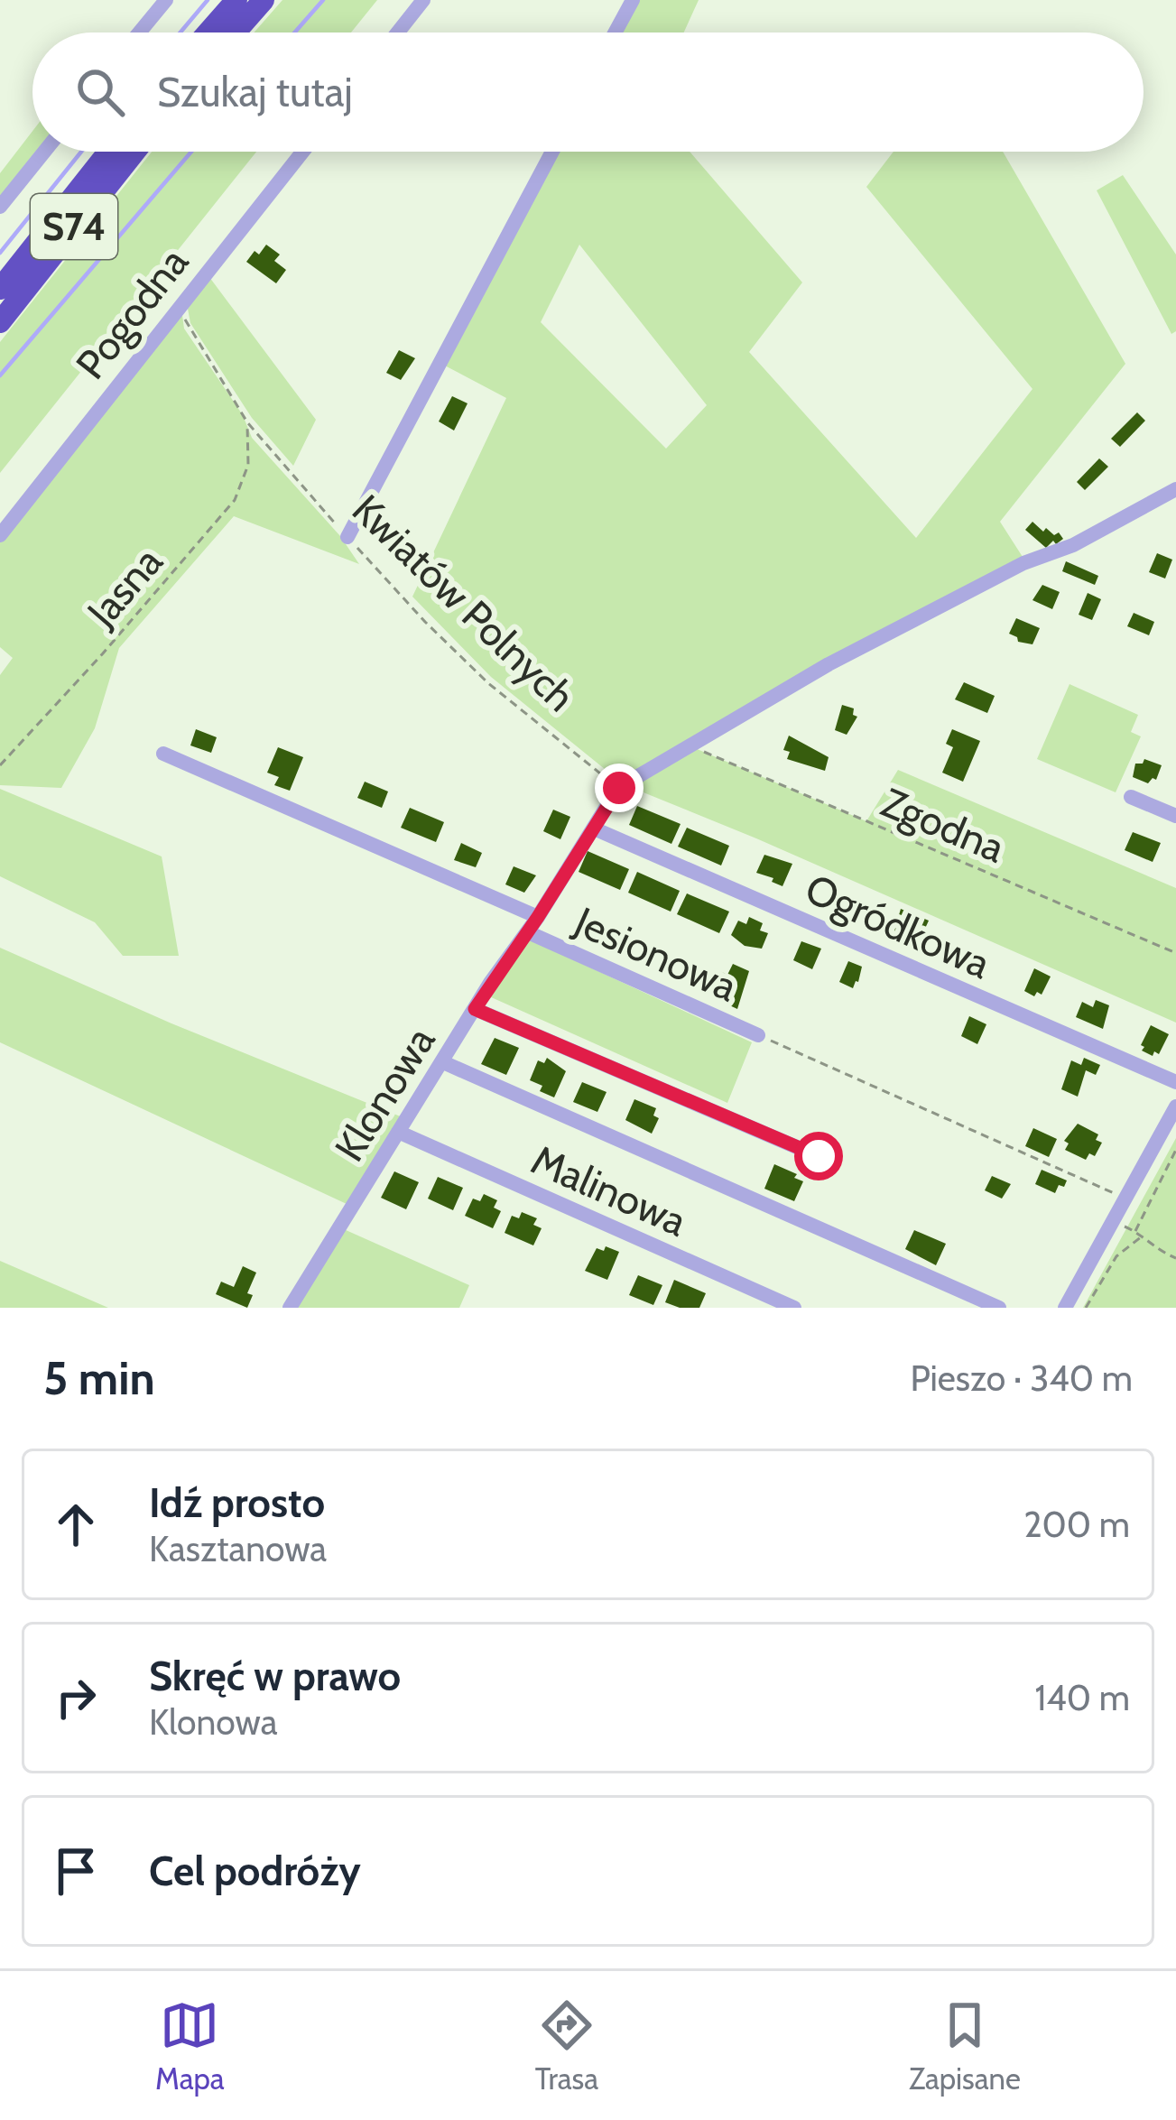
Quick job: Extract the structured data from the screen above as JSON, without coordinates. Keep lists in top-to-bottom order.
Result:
{
  "streets": {
    "highway": ["S74"],
    "street": [
      "Pogodna",
      "Ogródkowa",
      "Jesionowa",
      "Klonowa",
      "Malinowa"
    ],
    "path": ["Jasna", "Kwiatów Polnych", "Zgodna"]
  },
  "crossings": [
    ["Pogodna", "Kwiatów Polnych"],
    ["Jasna", "Kwiatów Polnych"],
    ["Kwiatów Polnych", "Klonowa"],
    ["Ogródkowa", "Klonowa"],
    ["Jesionowa", "Klonowa"],
    ["Klonowa", "Malinowa"]
  ],
  "page": {
    "search": "Szukaj tutaj",
    "heading": ["5 min", "Pieszo · 340 m"],
    "list": [
      ["Idź prosto", "Kasztanowa", "200 m"],
      ["Skręć w prawo", "Klonowa", "140 m"],
      "Cel podróży"
    ],
    "nav": ["Mapa", "Trasa", "Zapisane"]
  }
}
